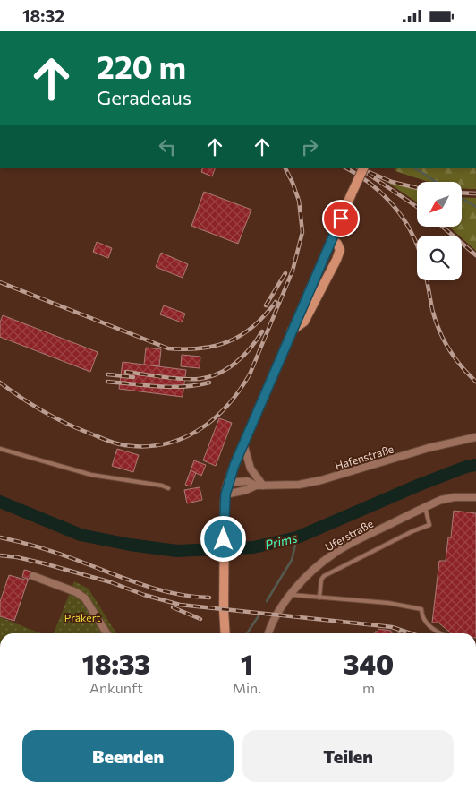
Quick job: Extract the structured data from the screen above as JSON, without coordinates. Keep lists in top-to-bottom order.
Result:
{
  "streets": {
    "street": ["Hafenstraße", "Uferstraße"]
  },
  "water": ["Prims"],
  "parks": ["Präkert"],
  "north": "bottom left",
  "page": {
    "status": "18:32",
    "turn": ["220 m", "Geradeaus"],
    "eta": [
      "18:33",
      "Ankunft",
      "1",
      "Min.",
      "340",
      "m"
    ],
    "buttons": ["Beenden", "Teilen"]
  }
}
